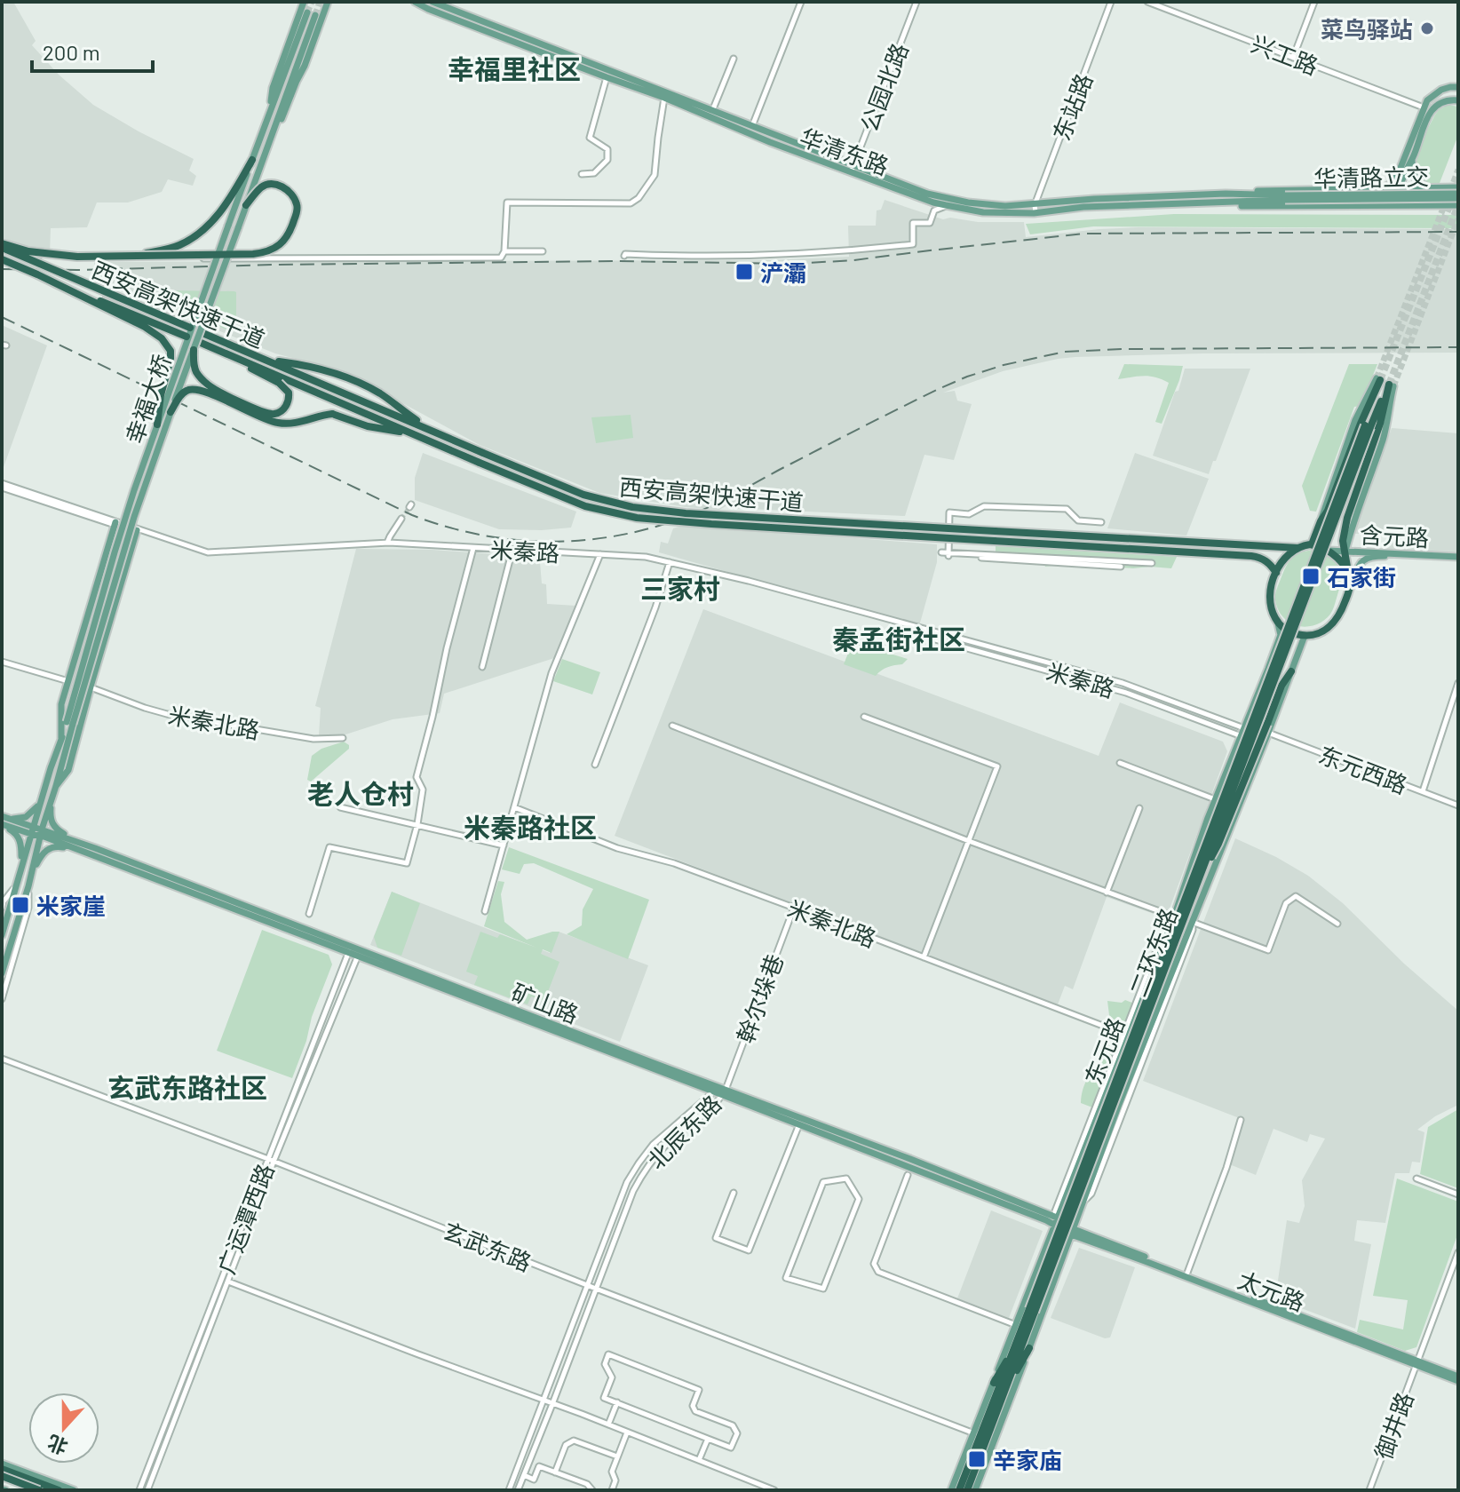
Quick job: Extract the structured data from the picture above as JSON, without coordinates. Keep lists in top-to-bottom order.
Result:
{
  "streets": {
    "highway": ["西安高架快速干道", "二环东路"],
    "main road": [
      "华清东路",
      "华清路立交",
      "幸福大桥",
      "含元路",
      "矿山路",
      "东元路",
      "太元路"
    ],
    "street": [
      "兴工路",
      "公园北路",
      "东站路",
      "米秦路",
      "米秦北路",
      "东元西路",
      "幹尔垛巷",
      "北辰东路",
      "广运潭西路",
      "玄武东路",
      "御井路"
    ]
  },
  "crossings": [
    ["公园北路", "华清东路"],
    ["东站路", "华清东路"],
    ["华清东路", "华清路立交"],
    ["西安高架快速干道", "含元路"],
    ["西安高架快速干道", "东元路"],
    ["含元路", "东元路"],
    ["米秦路", "东元路"],
    ["米秦北路", "幹尔垛巷"],
    ["米秦北路", "东元路"],
    ["东元西路", "东元路"],
    ["幹尔垛巷", "矿山路"],
    ["幹尔垛巷", "北辰东路"],
    ["矿山路", "东元路"],
    ["矿山路", "北辰东路"],
    ["矿山路", "广运潭西路"],
    ["矿山路", "太元路"],
    ["东元路", "玄武东路"],
    ["东元路", "太元路"],
    ["北辰东路", "玄武东路"],
    ["广运潭西路", "玄武东路"],
    ["太元路", "御井路"]
  ],
  "districts": [
    "幸福里社区",
    "三家村",
    "秦孟街社区",
    "老人仓村",
    "米秦路社区",
    "玄武东路社区"
  ],
  "places": {
    "other": ["菜鸟驿站"],
    "transit": [
      "浐灞",
      "石家街",
      "米家崖",
      "辛家庙"
    ]
  },
  "scale_bar": "200 m",
  "north": "bottom"
}
